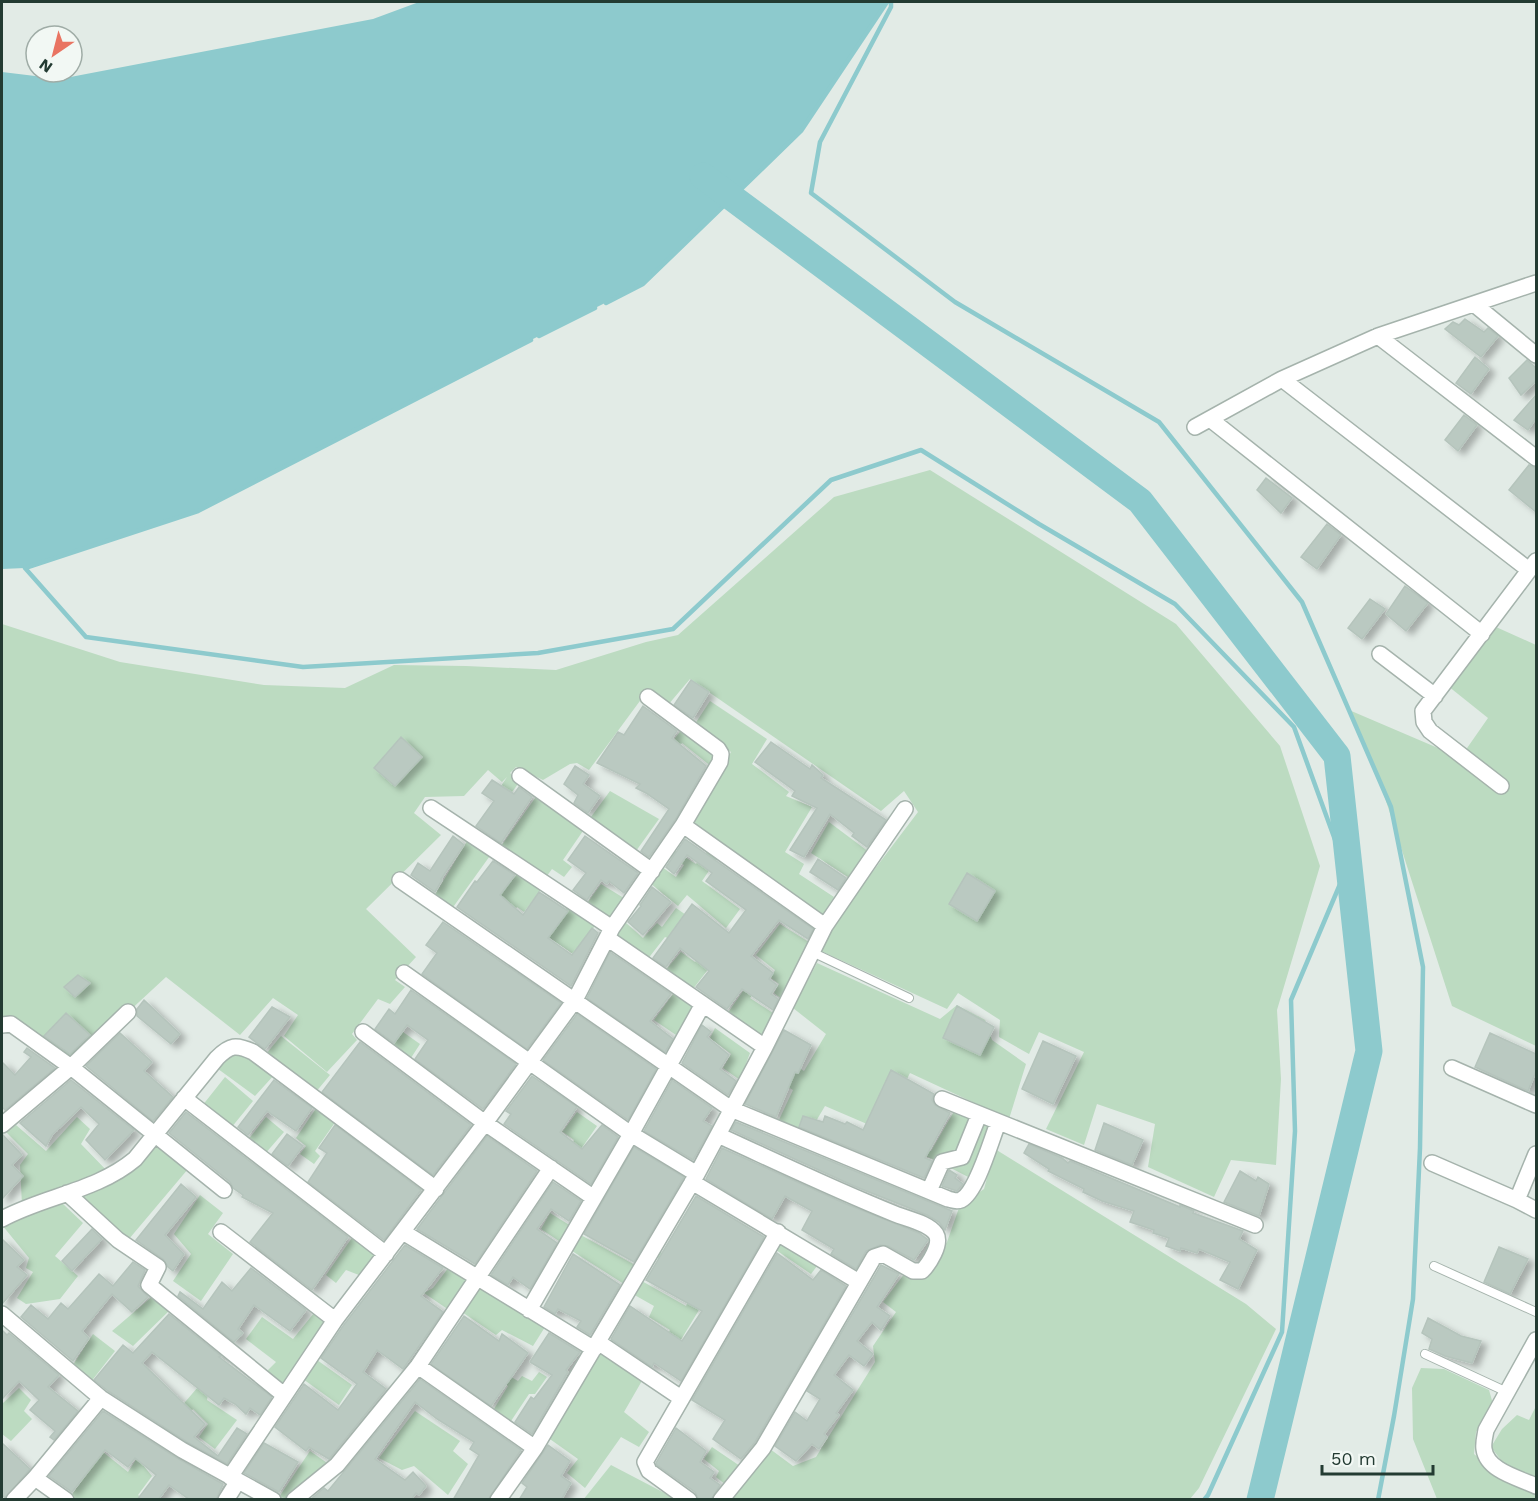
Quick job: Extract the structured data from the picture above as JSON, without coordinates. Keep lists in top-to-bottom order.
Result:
{
  "scale_bar": "50 m",
  "north": "bottom left"
}
